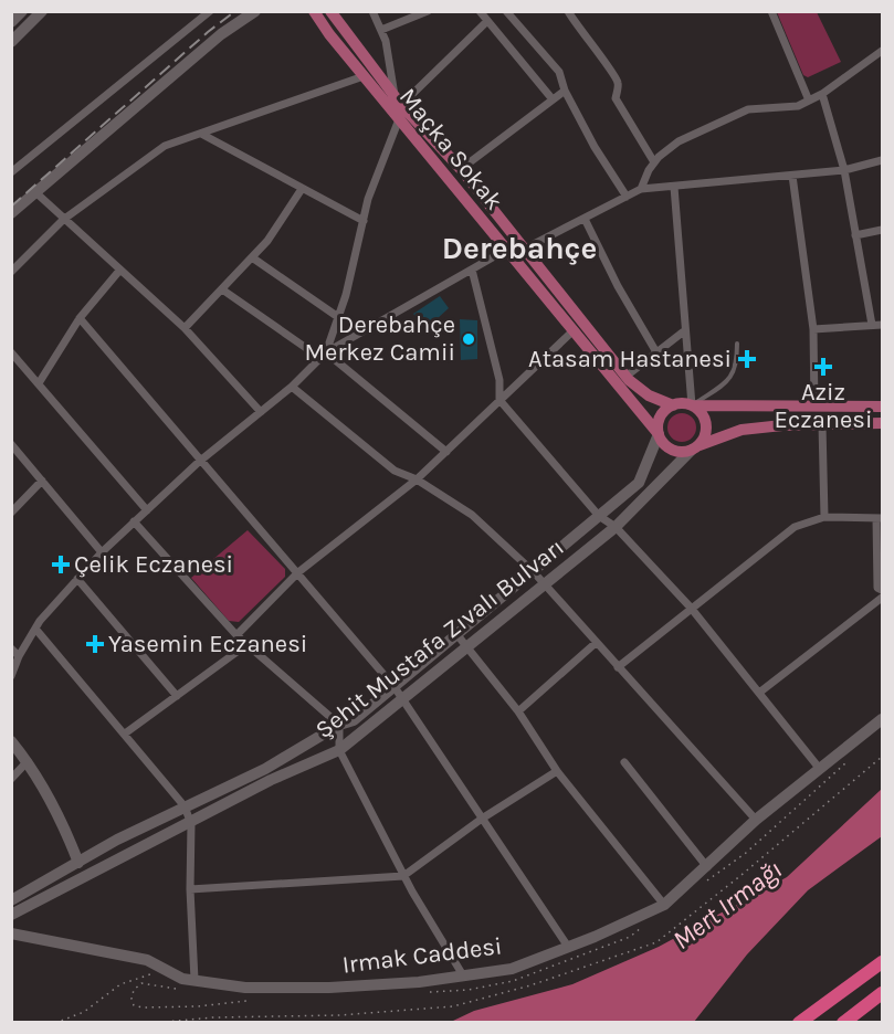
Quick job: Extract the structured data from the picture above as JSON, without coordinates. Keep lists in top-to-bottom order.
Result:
{
  "streets": {
    "main road": ["Maçka Sokak", "Şehit Mustafa Zıvalı Bulvarı", "Irmak Caddesi"]
  },
  "crossings": [
    ["Maçka Sokak", "Şehit Mustafa Zıvalı Bulvarı"]
  ],
  "districts": ["Derebahçe"],
  "water": ["Mert Irmağı"],
  "places": {
    "other": ["Derebahçe Merkez Camii"],
    "health": [
      "Atasam Hastanesi",
      "Aziz Eczanesi",
      "Çelik Eczanesi",
      "Yasemin Eczanesi"
    ]
  }
}
